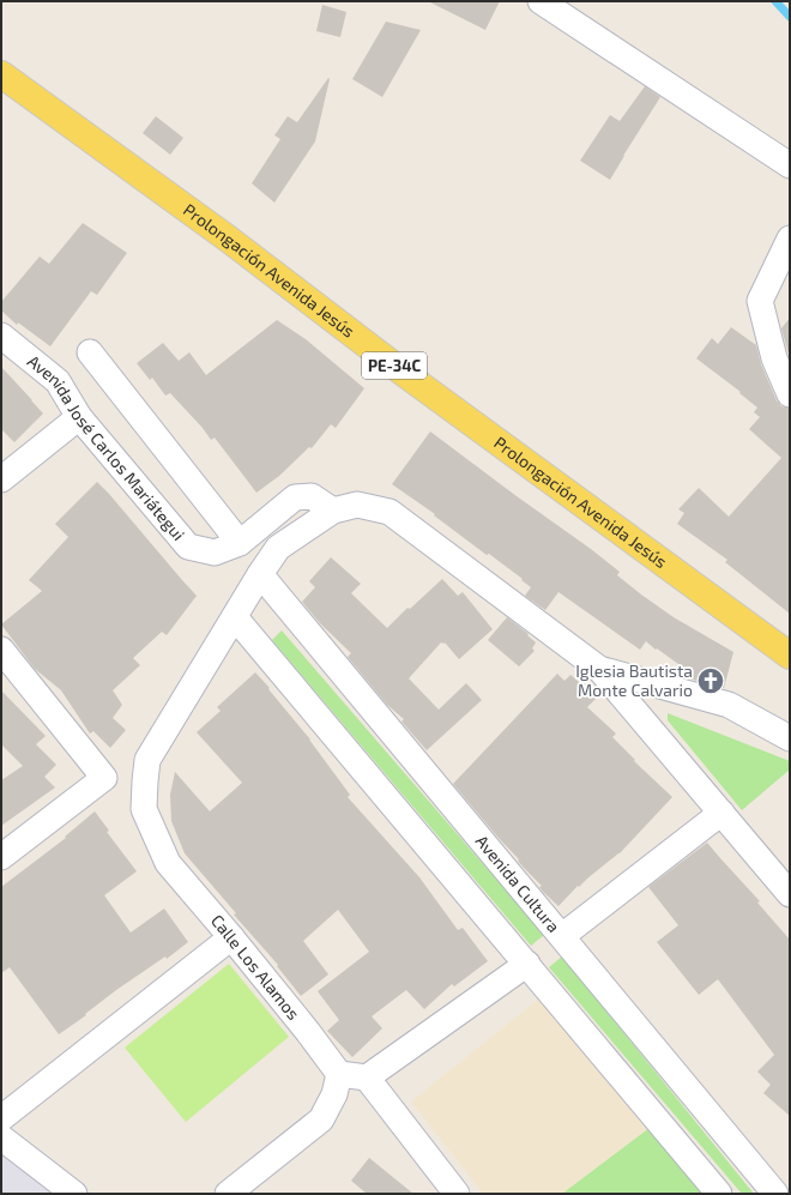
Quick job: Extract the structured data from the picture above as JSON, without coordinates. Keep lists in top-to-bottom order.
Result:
{
  "streets": {
    "main road": ["Prolongación Avenida Jesús", "PE-34C"],
    "street": ["Avenida José Carlos Mariátegui", "Avenida Cultura", "Calle Los Alamos"]
  },
  "crossings": [
    ["Avenida José Carlos Mariátegui", "Calle Los Alamos"],
    ["Avenida Cultura", "Calle Los Alamos"]
  ],
  "places": {
    "church": ["Iglesia Bautista Monte Calvario"]
  }
}
